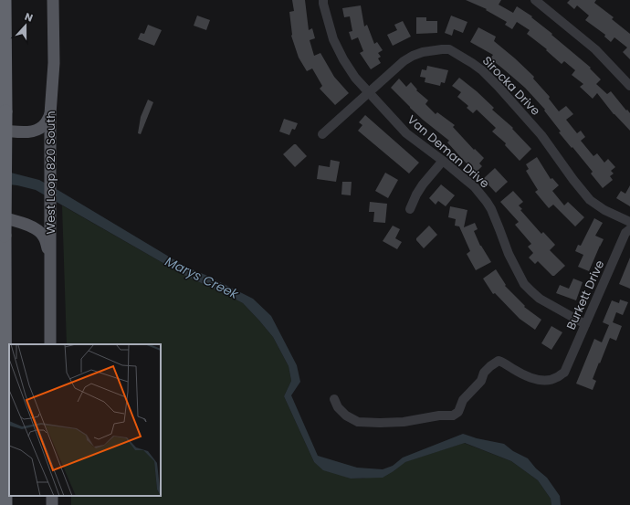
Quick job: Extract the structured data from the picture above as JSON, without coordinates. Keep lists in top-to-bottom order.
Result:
{
  "streets": {
    "main road": ["West Loop 820 South"],
    "street": ["Sirocka Drive", "Van Deman Drive", "Burkett Drive"]
  },
  "crossings": [
    ["Sirocka Drive", "Van Deman Drive"],
    ["Van Deman Drive", "Burkett Drive"]
  ],
  "water": ["Marys Creek"],
  "north": "top"
}
